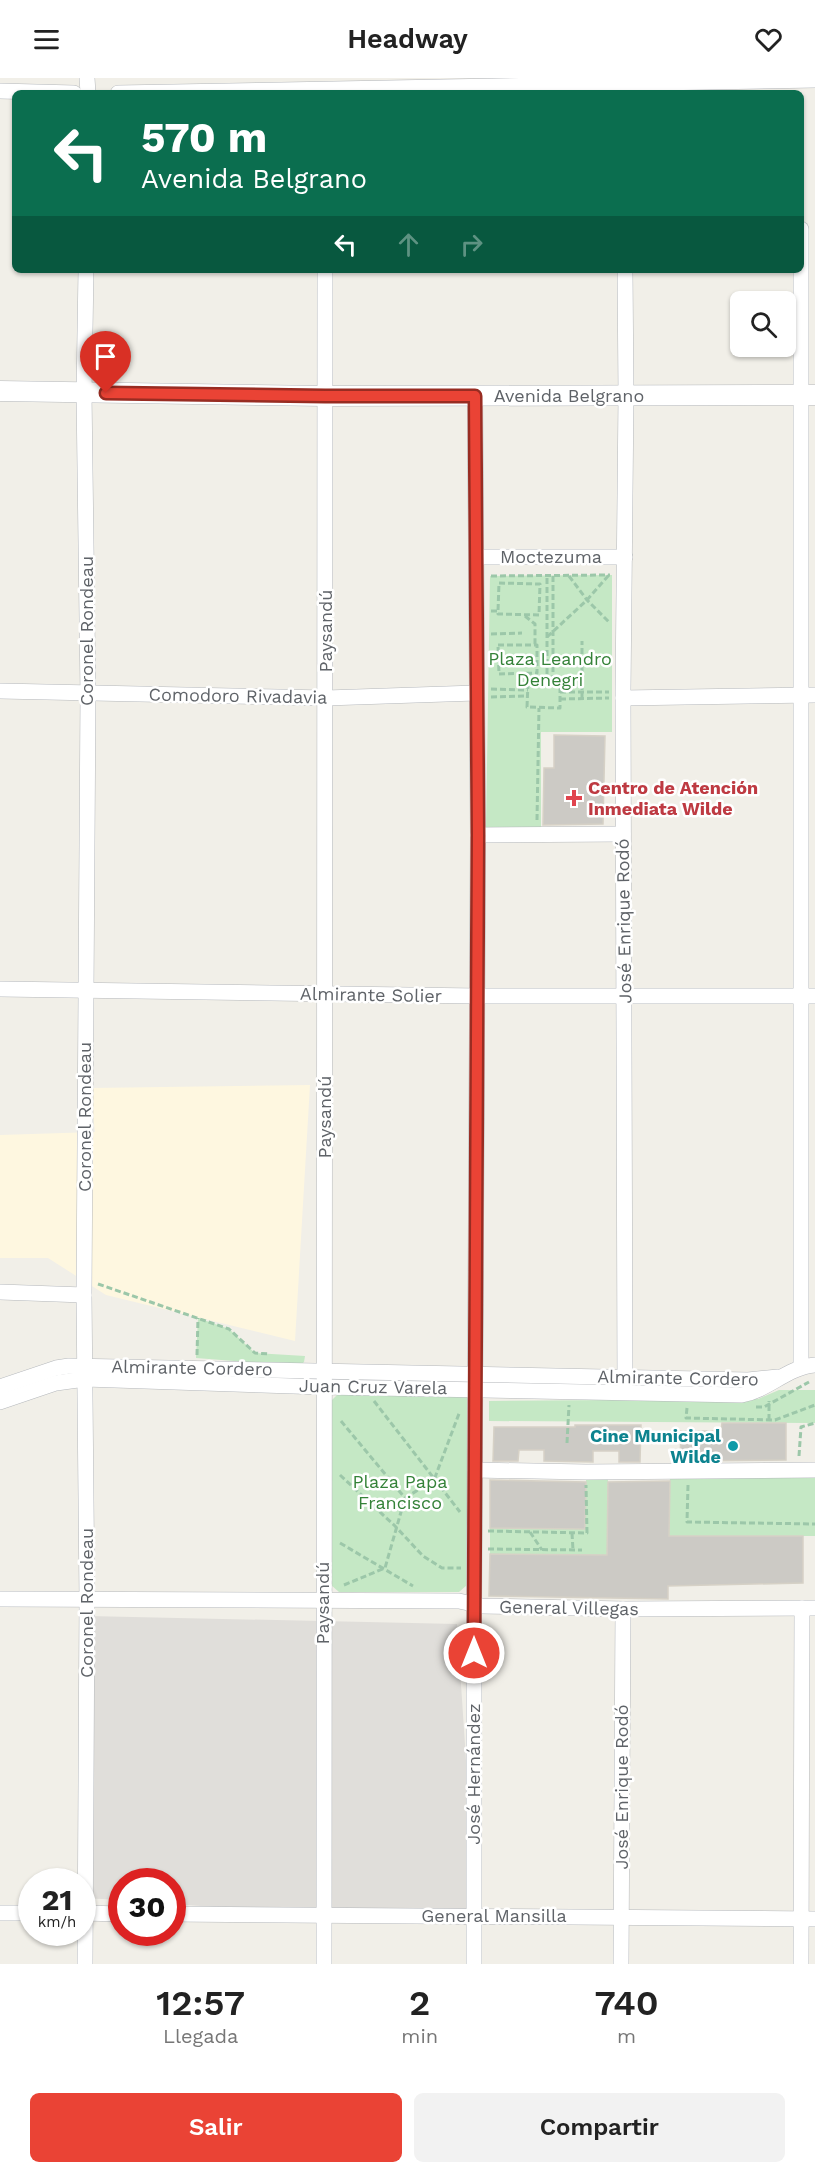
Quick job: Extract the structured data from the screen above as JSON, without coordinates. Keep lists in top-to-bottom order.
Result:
{
  "streets": {
    "street": [
      "Avenida Belgrano",
      "Moctezuma",
      "Coronel Rondeau",
      "Paysandú",
      "Comodoro Rivadavia",
      "José Enrique Rodó",
      "Almirante Solier",
      "Almirante Cordero",
      "Juan Cruz Varela",
      "General Villegas",
      "José Hernández",
      "General Mansilla"
    ]
  },
  "crossings": [
    ["Avenida Belgrano", "Coronel Rondeau"],
    ["Avenida Belgrano", "Paysandú"],
    ["Avenida Belgrano", "José Enrique Rodó"],
    ["Avenida Belgrano", "José Hernández"],
    ["Moctezuma", "José Enrique Rodó"],
    ["Moctezuma", "José Hernández"],
    ["Coronel Rondeau", "Comodoro Rivadavia"],
    ["Coronel Rondeau", "Almirante Solier"],
    ["Coronel Rondeau", "Almirante Cordero"],
    ["Coronel Rondeau", "Juan Cruz Varela"],
    ["Coronel Rondeau", "General Villegas"],
    ["Paysandú", "Comodoro Rivadavia"],
    ["Paysandú", "Almirante Solier"],
    ["Paysandú", "Almirante Cordero"],
    ["Paysandú", "Juan Cruz Varela"],
    ["Paysandú", "General Villegas"],
    ["Paysandú", "General Mansilla"],
    ["Comodoro Rivadavia", "José Hernández"],
    ["José Enrique Rodó", "Almirante Solier"],
    ["José Enrique Rodó", "Almirante Cordero"],
    ["José Enrique Rodó", "Juan Cruz Varela"],
    ["José Enrique Rodó", "General Villegas"],
    ["José Enrique Rodó", "General Mansilla"],
    ["Almirante Solier", "José Hernández"],
    ["Almirante Cordero", "Juan Cruz Varela"],
    ["Almirante Cordero", "José Hernández"],
    ["Juan Cruz Varela", "José Hernández"],
    ["General Villegas", "José Hernández"],
    ["José Hernández", "General Mansilla"]
  ],
  "parks": ["Plaza Leandro Denegri", "Plaza Papa Francisco"],
  "places": {
    "health": ["Centro de Atención Inmediata Wilde"],
    "other": ["Cine Municipal Wilde"]
  },
  "page": {
    "header": "Headway",
    "turn": ["570 m", "Avenida Belgrano"],
    "speed": "21 km/h",
    "limit": "30",
    "eta": [
      "12:57",
      "Llegada",
      "2",
      "min",
      "740",
      "m"
    ],
    "buttons": ["Salir", "Compartir"]
  }
}
